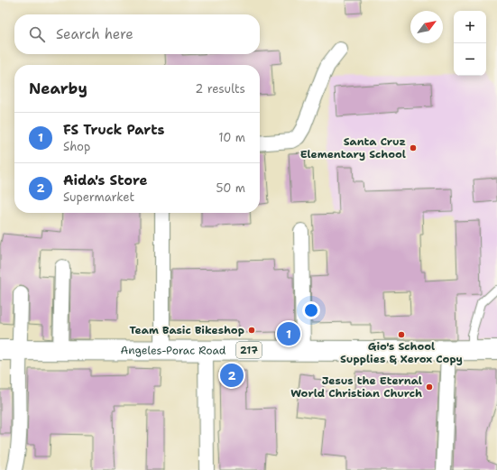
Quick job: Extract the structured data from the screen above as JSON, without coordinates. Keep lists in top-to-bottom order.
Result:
{
  "streets": {
    "main road": ["Angeles-Porac Road", "217"]
  },
  "places": [
    "Santa Cruz Elementary School",
    "Team Basic Bikeshop",
    "Gio's School Supplies & Xerox Copy",
    "Jesus the Eternal World Christian Church"
  ],
  "north": "top right",
  "page": {
    "map_buttons": ["+", "−"],
    "search": "Search here",
    "heading": ["Nearby", "2 results"],
    "list": [
      {
        "mark": "1",
        "name": "FS Truck Parts",
        "note": "Shop",
        "value": "10 m"
      },
      {
        "mark": "2",
        "name": "Aida's Store",
        "note": "Supermarket",
        "value": "50 m"
      }
    ],
    "pins": ["1", "2"]
  }
}
